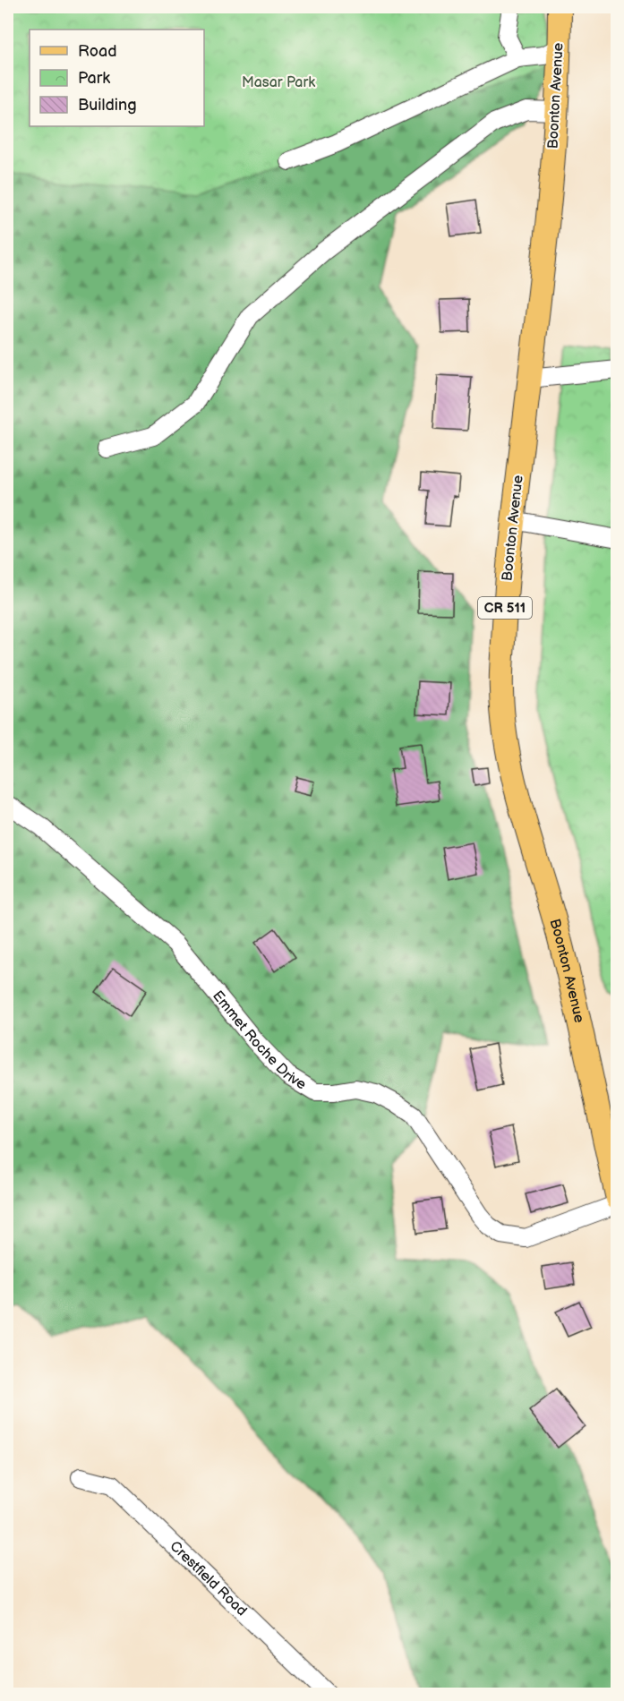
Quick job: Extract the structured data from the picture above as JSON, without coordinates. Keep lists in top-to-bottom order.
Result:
{
  "streets": {
    "main road": ["Boonton Avenue", "CR 511"],
    "street": ["Emmet Roche Drive", "Crestfield Road"]
  },
  "parks": ["Masar Park"],
  "legend": ["Road", "Park", "Building"]
}
